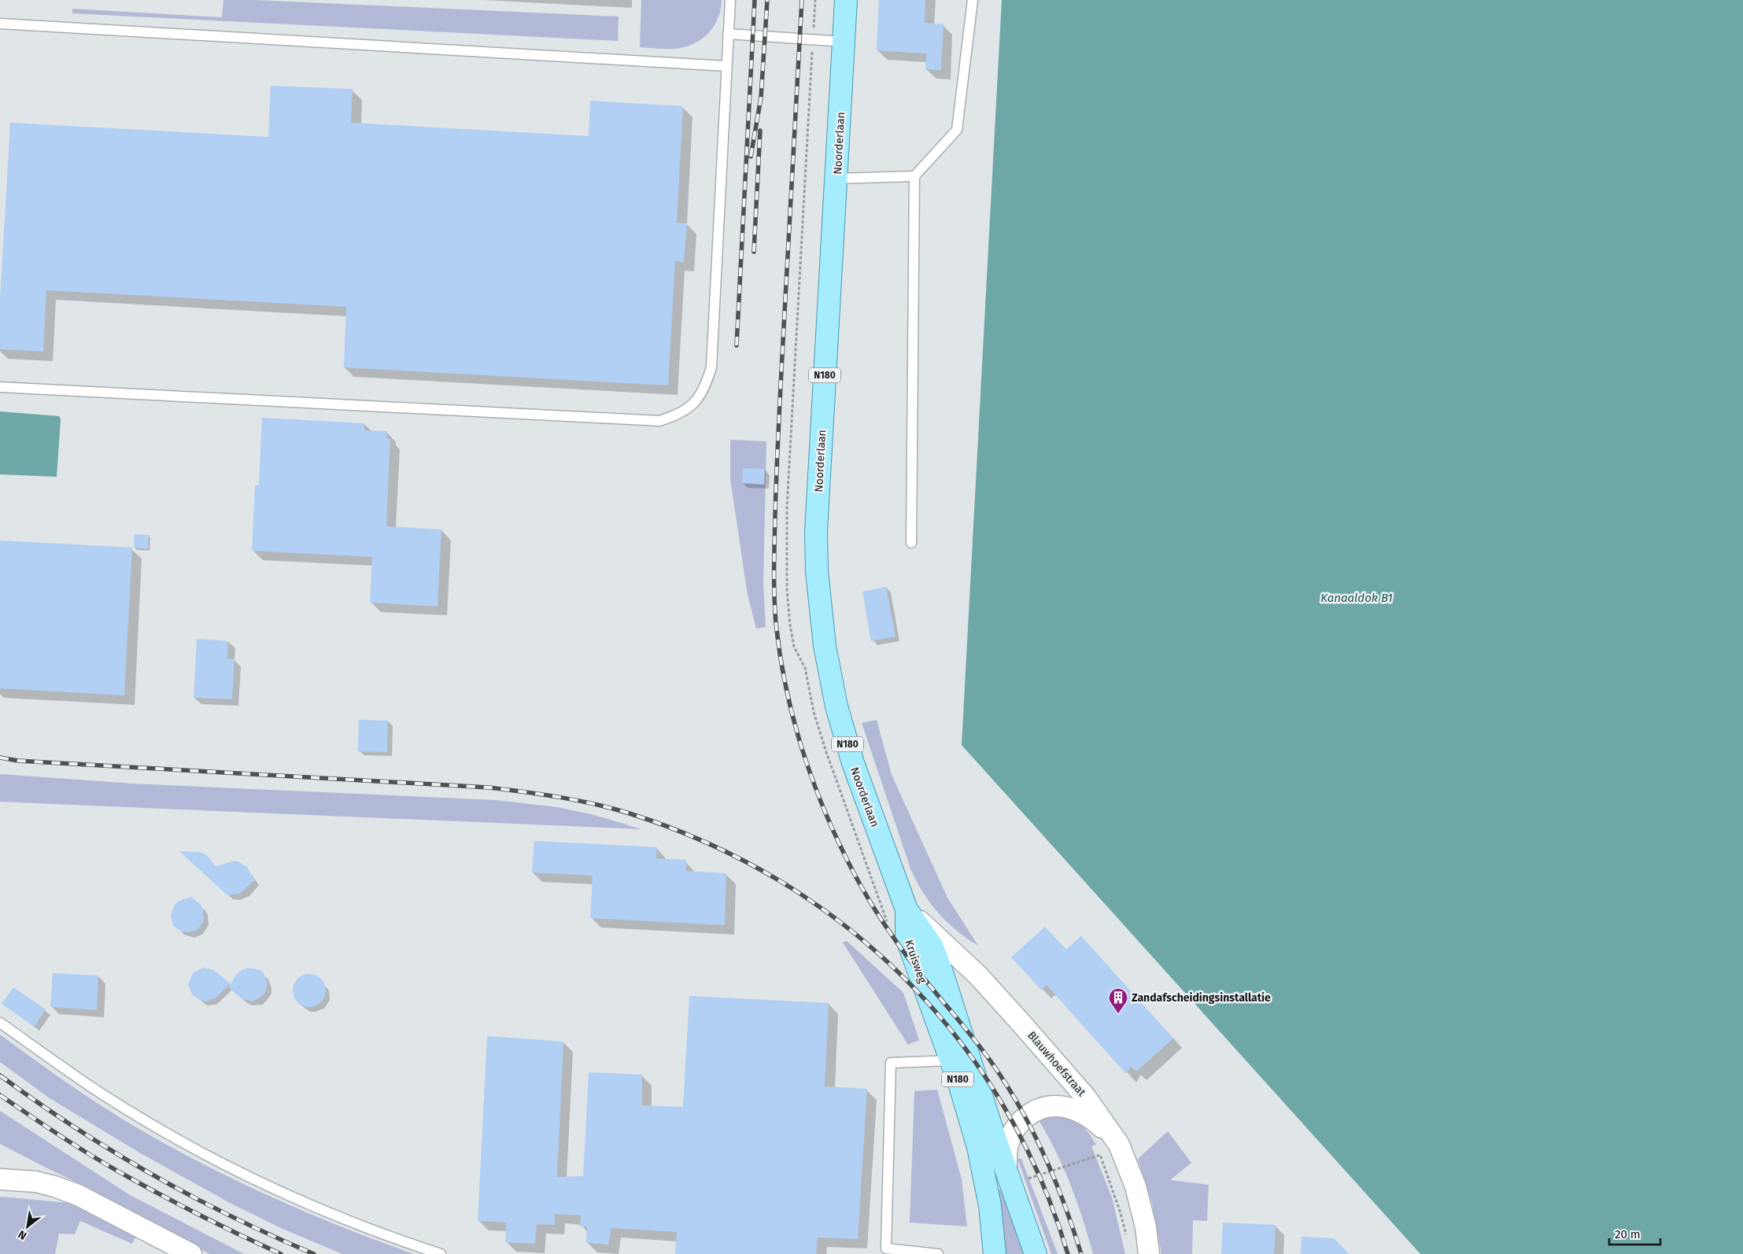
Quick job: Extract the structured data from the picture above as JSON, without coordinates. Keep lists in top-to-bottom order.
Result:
{
  "streets": {
    "main road": ["Noorderlaan", "N180", "Kruisweg"],
    "street": ["Blauwhoefstraat"]
  },
  "crossings": [
    ["Noorderlaan", "Kruisweg"],
    ["Noorderlaan", "Blauwhoefstraat"],
    ["Kruisweg", "Blauwhoefstraat"]
  ],
  "water": ["Kanaaldok B1"],
  "places": {
    "building": ["Zandafscheidingsinstallatie"]
  },
  "scale_bar": "20 m",
  "north": "bottom left"
}
